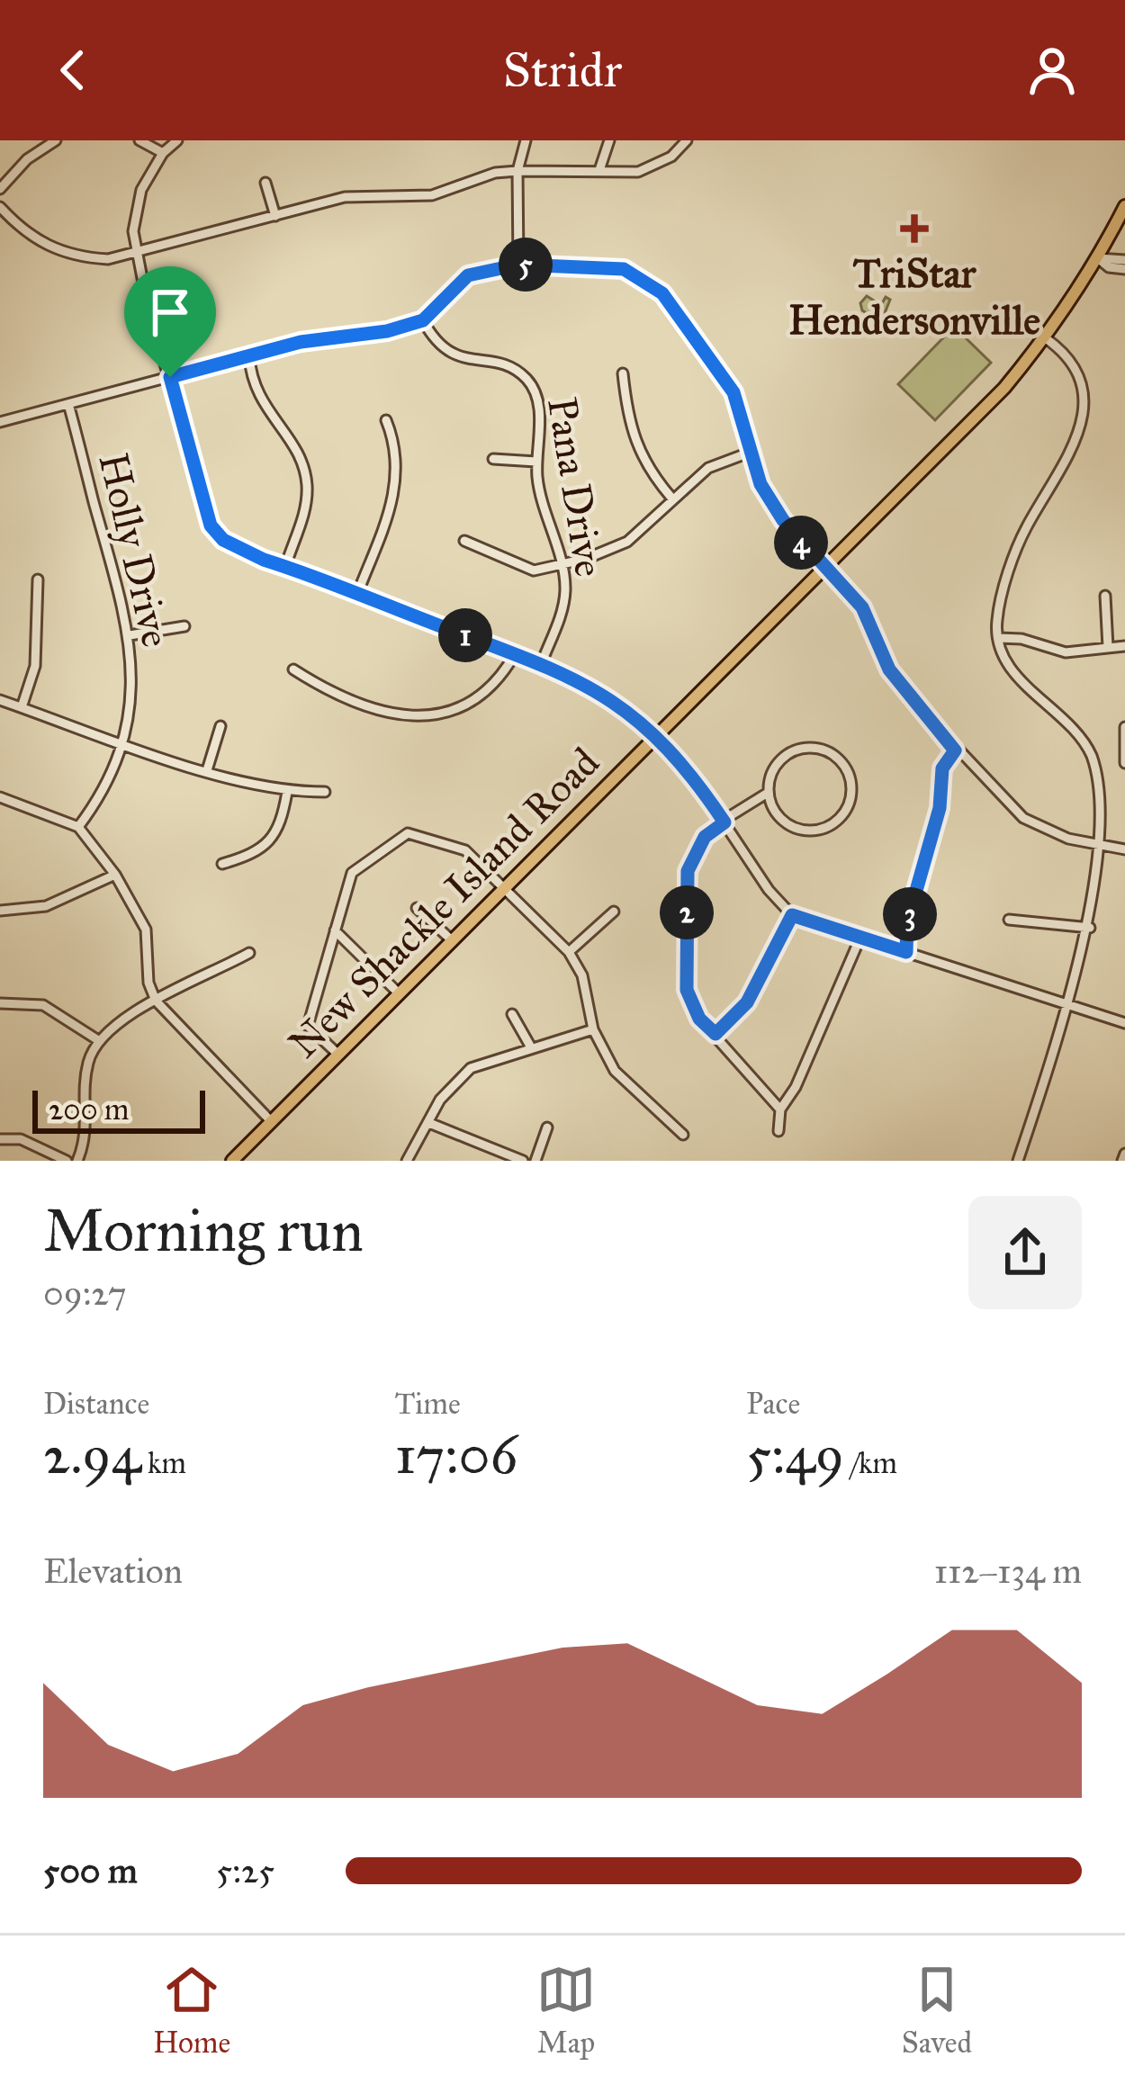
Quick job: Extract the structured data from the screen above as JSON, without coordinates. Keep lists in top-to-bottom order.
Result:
{
  "streets": {
    "main road": ["New Shackle Island Road"],
    "street": ["Pana Drive", "Holly Drive"]
  },
  "places": {
    "health": ["TriStar Hendersonville"]
  },
  "scale_bar": "200 m",
  "page": {
    "header": "Stridr",
    "pins": [
      "5",
      "4",
      "1",
      "2",
      "3"
    ],
    "scale": "200 m",
    "heading": ["Morning run", "09:27"],
    "stats": [
      ["Distance", "2.94 km"],
      ["Time", "17:06"],
      ["Pace", "5:49 /km"]
    ],
    "chart": ["Elevation", "112–134 m"],
    "list": [
      {
        "name": "500 m",
        "note": "5:25"
      }
    ],
    "tabs": ["Home", "Map", "Saved"]
  }
}
